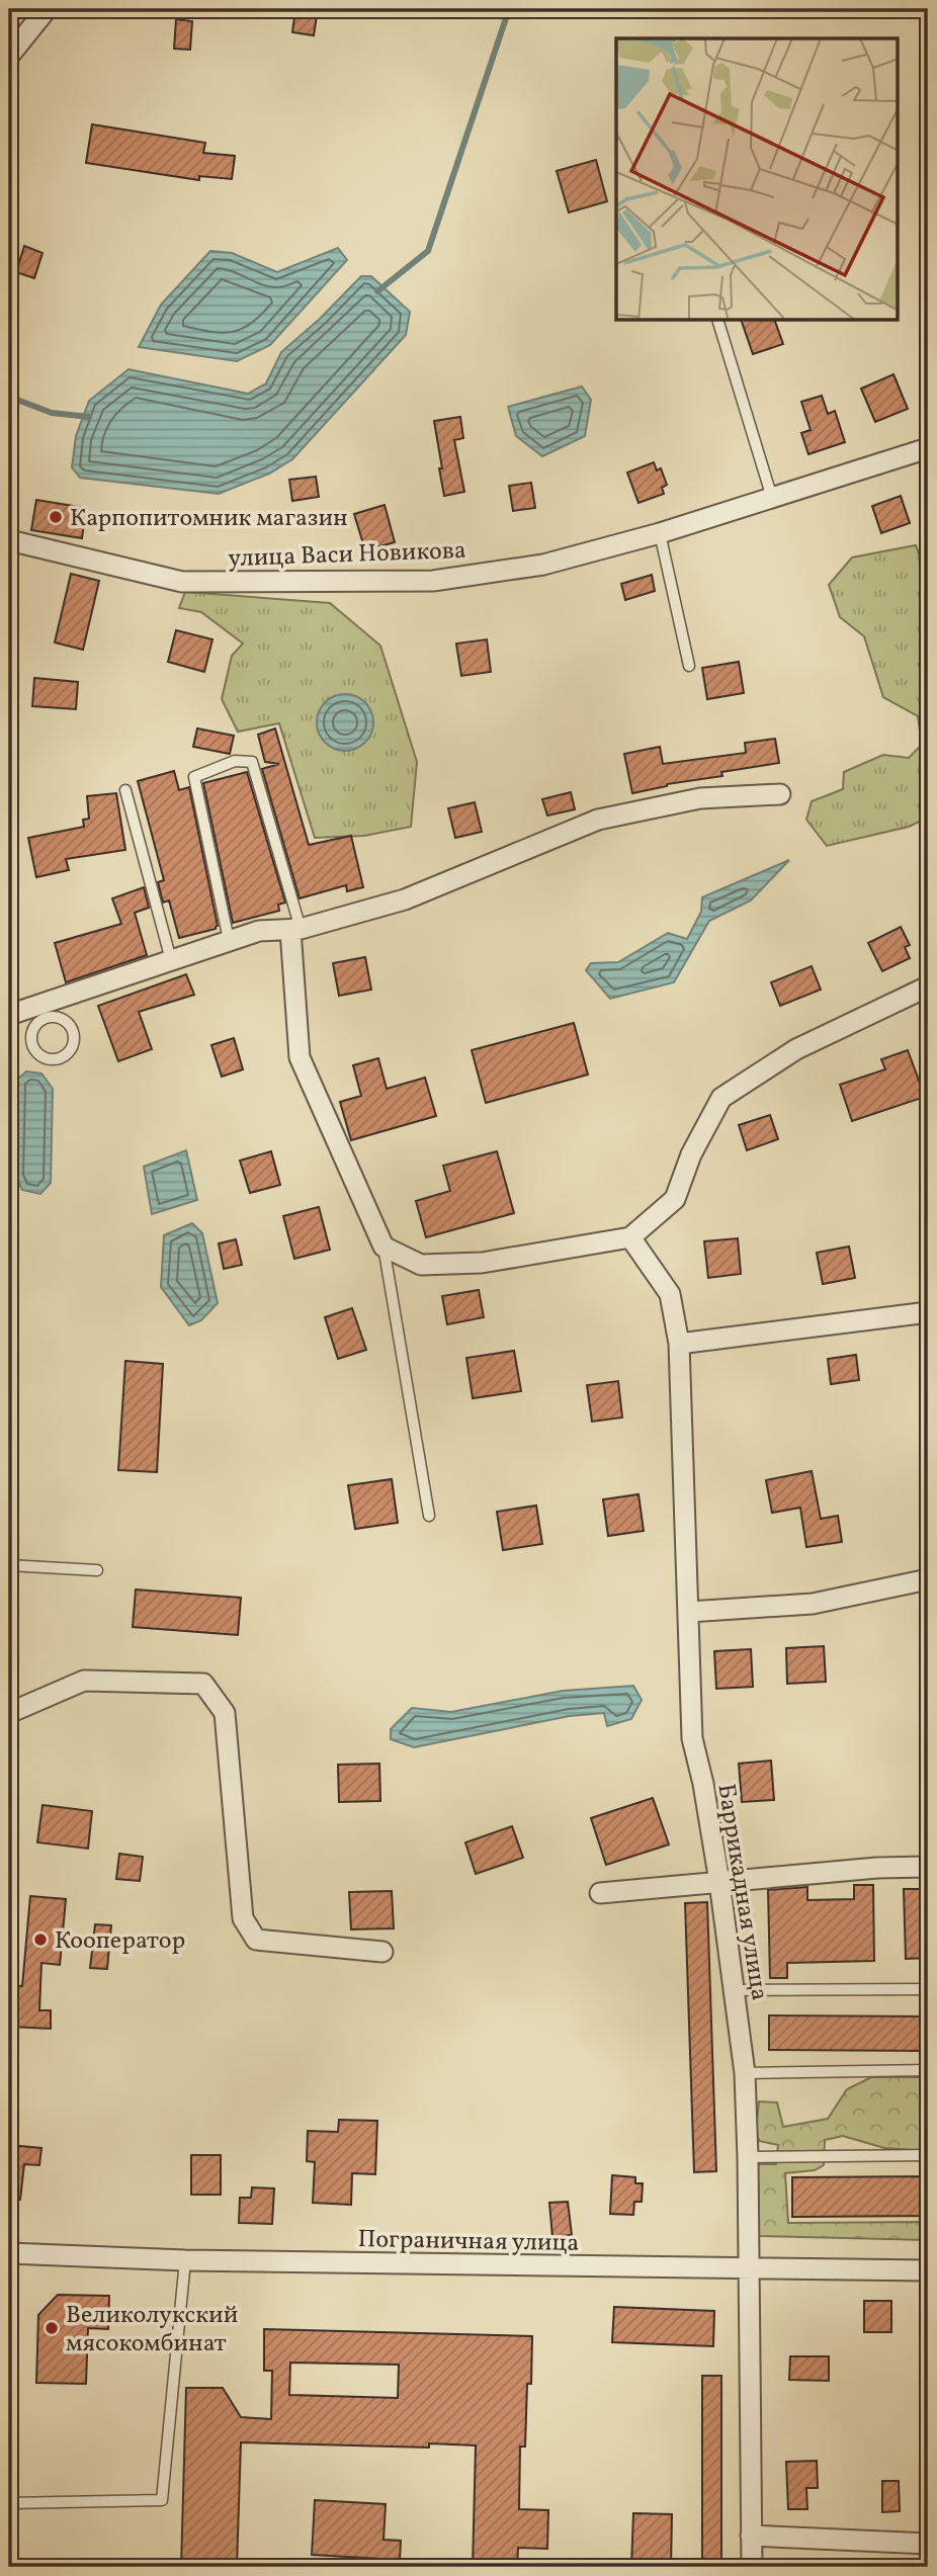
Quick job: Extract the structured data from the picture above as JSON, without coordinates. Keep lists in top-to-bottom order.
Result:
{
  "streets": {
    "street": ["улица Васи Новикова", "Баррикадная улица", "Пограничная улица"]
  },
  "crossings": [
    ["Баррикадная улица", "Пограничная улица"]
  ],
  "places": ["Карпопитомник магазин", "Кооператор", "Великолукский мясокомбинат"]
}
